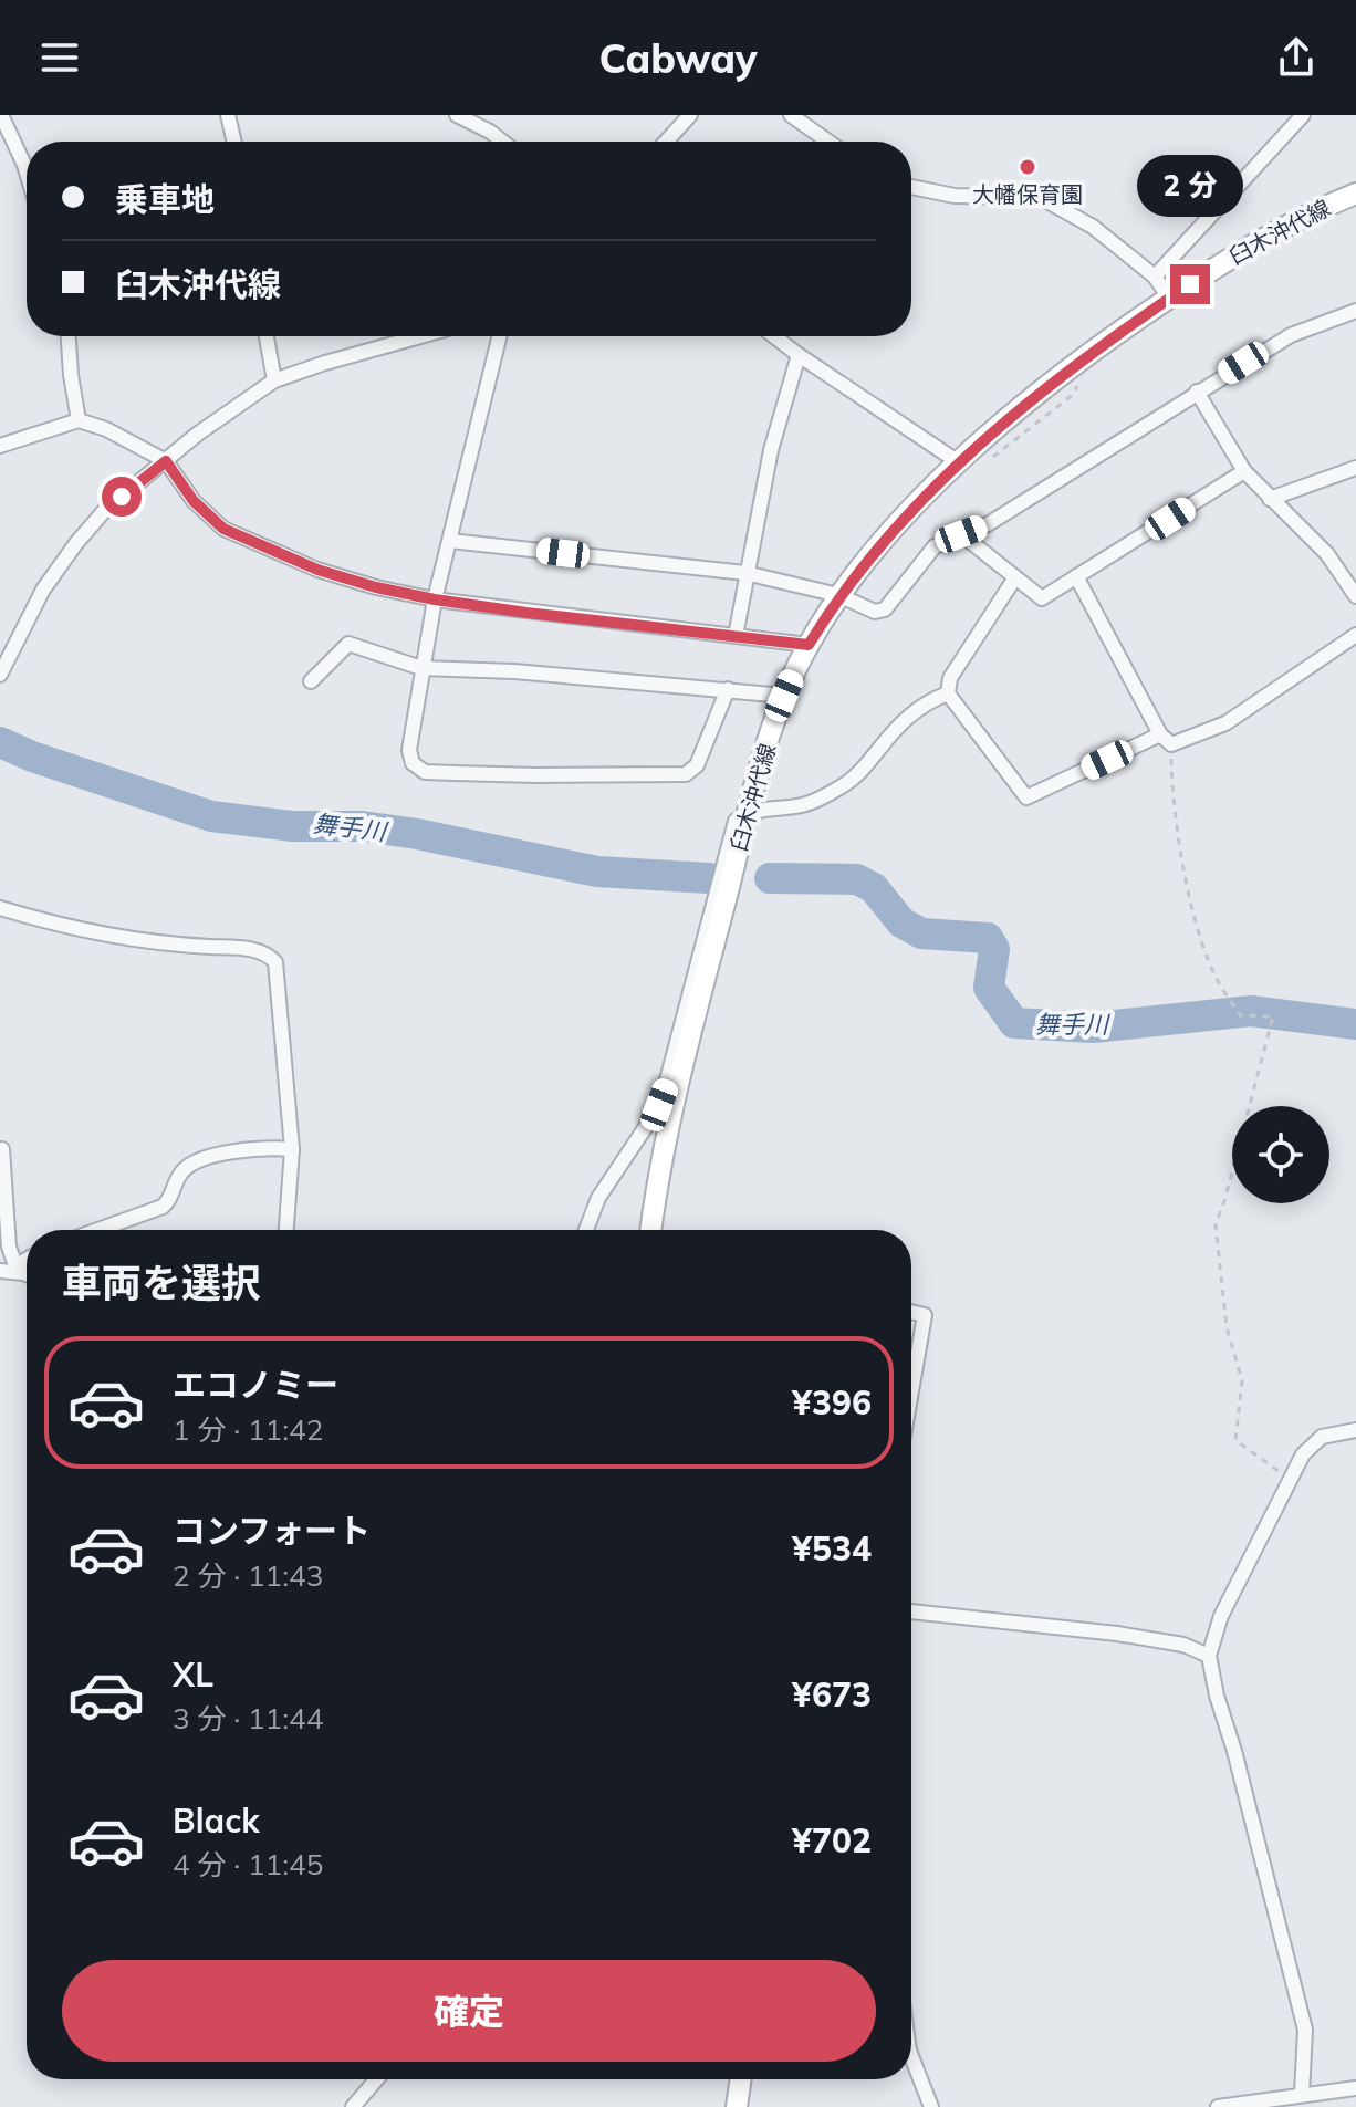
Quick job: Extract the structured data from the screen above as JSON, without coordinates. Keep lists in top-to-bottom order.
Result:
{
  "streets": {
    "main road": ["臼木沖代線"]
  },
  "water": ["舞手川"],
  "places": ["大幡保育園"],
  "page": {
    "header": "Cabway",
    "banner": ["乗車地", "臼木沖代線"],
    "bubble": "2 分",
    "heading": "車両を選択",
    "list": [
      {
        "name": "エコノミー",
        "note": "1 分 · 11:42",
        "value": "¥396"
      },
      {
        "name": "コンフォート",
        "note": "2 分 · 11:43",
        "value": "¥534"
      },
      {
        "name": "XL",
        "note": "3 分 · 11:44",
        "value": "¥673"
      },
      {
        "name": "Black",
        "note": "4 分 · 11:45",
        "value": "¥702"
      }
    ],
    "buttons": "確定"
  }
}
